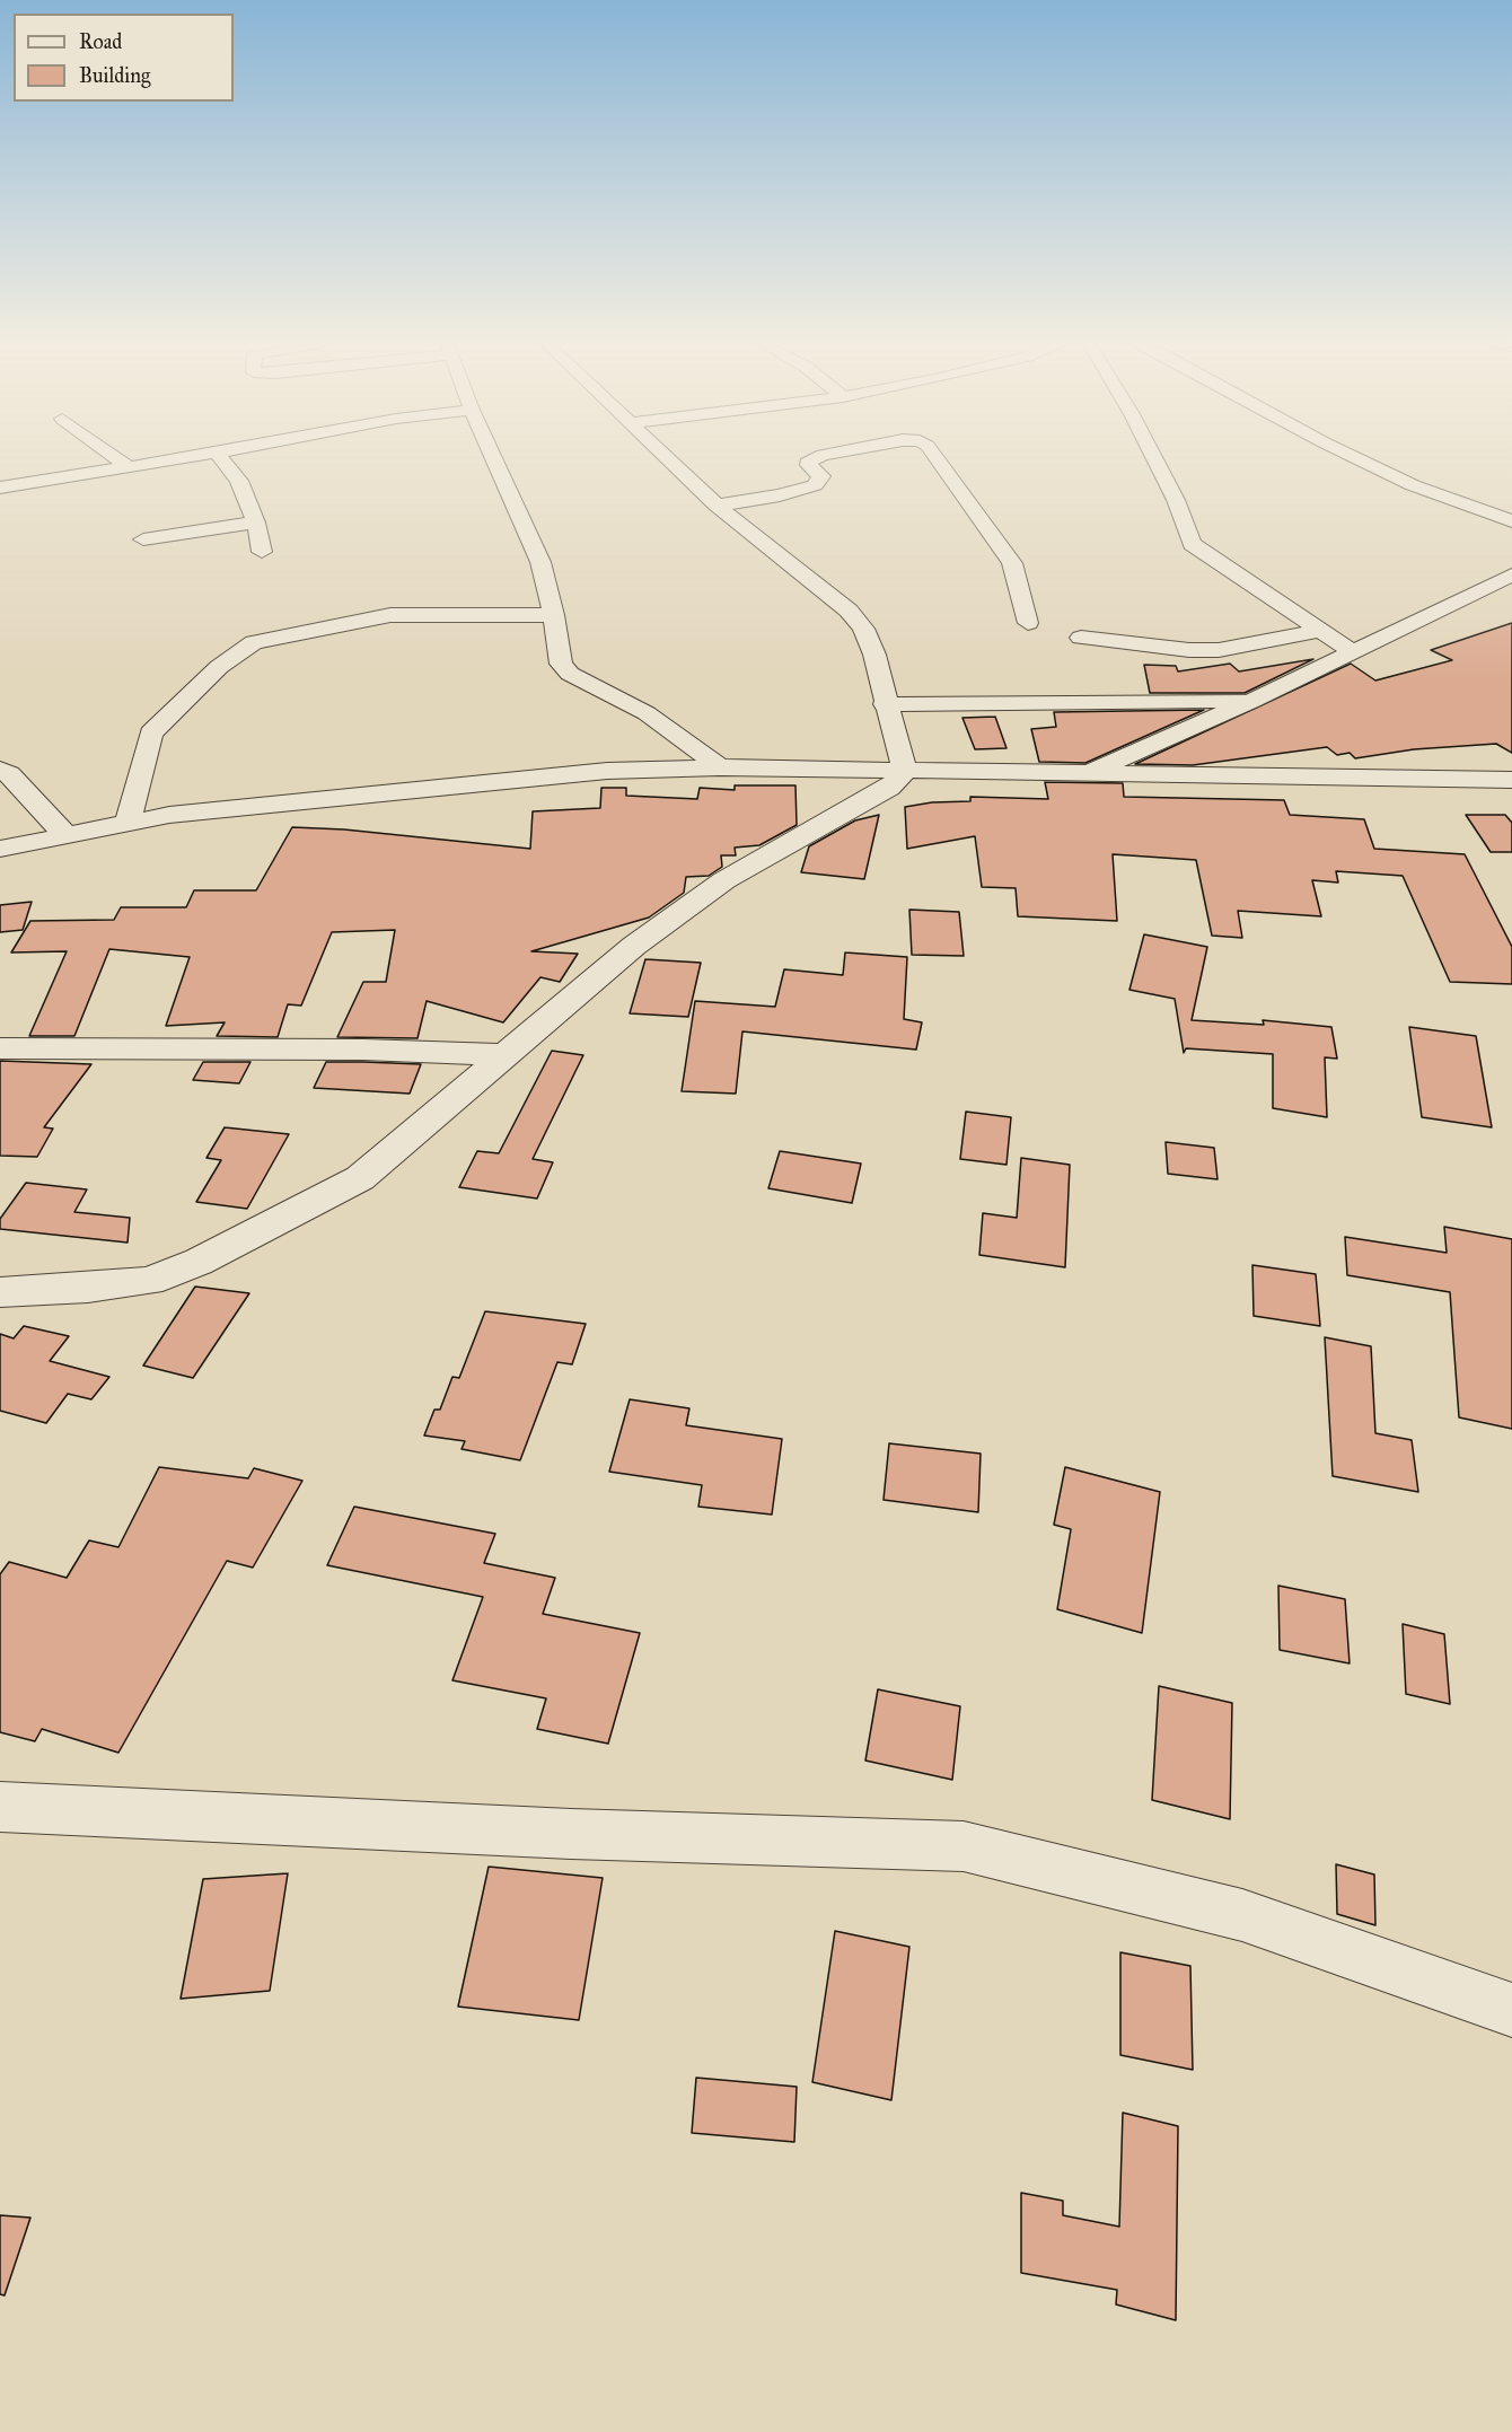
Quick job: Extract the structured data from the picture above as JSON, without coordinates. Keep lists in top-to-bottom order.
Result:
{
  "legend": ["Road", "Building"]
}
